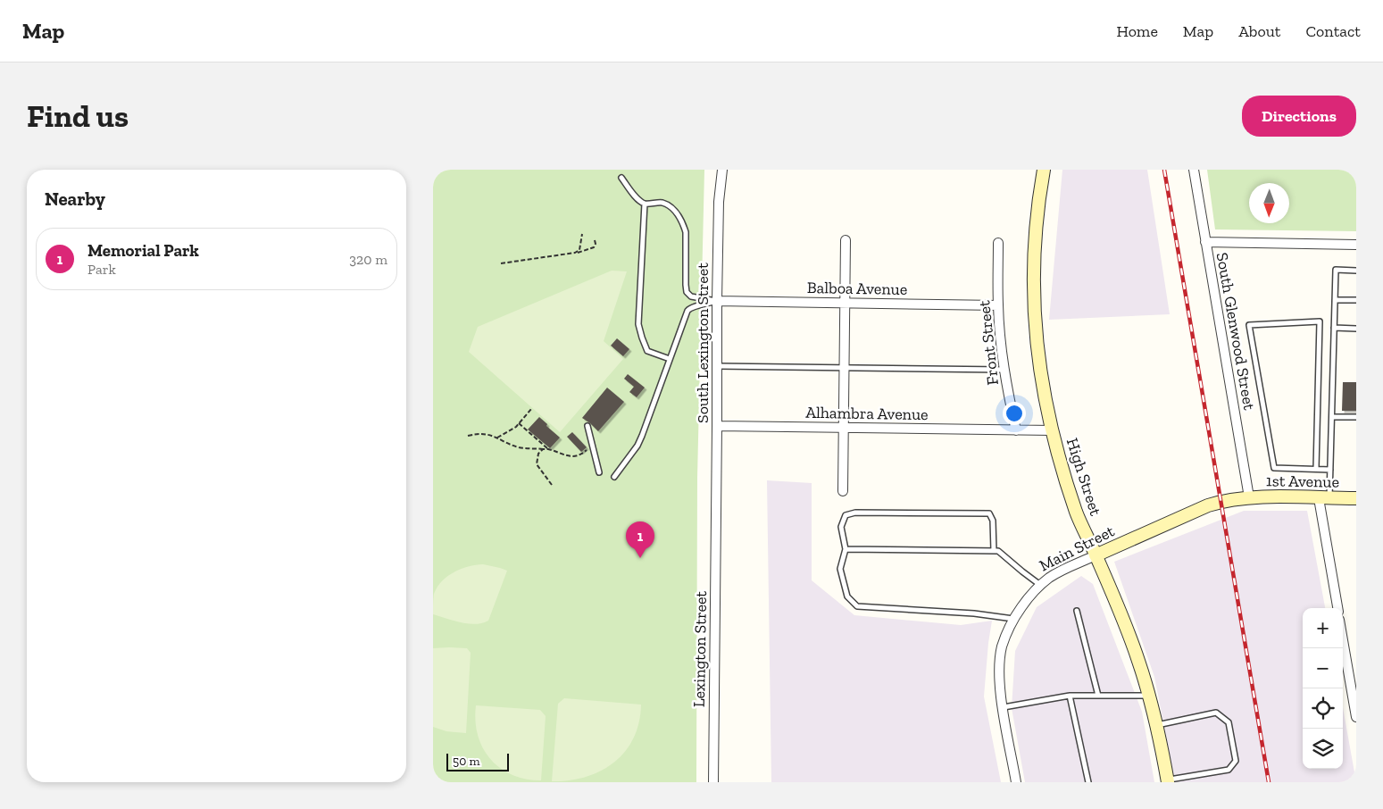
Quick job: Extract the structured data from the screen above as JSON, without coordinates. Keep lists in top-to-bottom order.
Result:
{
  "streets": {
    "main road": ["High Street", "1st Avenue", "Main Street"],
    "street": [
      "Balboa Avenue",
      "South Glenwood Street",
      "South Lexington Street",
      "Front Street",
      "Alhambra Avenue",
      "Lexington Street"
    ]
  },
  "crossings": [
    ["Balboa Avenue", "South Lexington Street"],
    ["Balboa Avenue", "Front Street"],
    ["South Glenwood Street", "1st Avenue"],
    ["South Glenwood Street", "Main Street"],
    ["South Lexington Street", "Alhambra Avenue"],
    ["South Lexington Street", "Lexington Street"],
    ["Front Street", "Alhambra Avenue"],
    ["High Street", "Main Street"],
    ["1st Avenue", "Main Street"]
  ],
  "scale_bar": "50 m",
  "north": "bottom",
  "page": {
    "header": "Map",
    "nav": [
      "Home",
      "Map",
      "About",
      "Contact"
    ],
    "buttons": "Directions",
    "title": "Find us",
    "heading": "Nearby",
    "list": [
      {
        "mark": "1",
        "name": "Memorial Park",
        "note": "Park",
        "value": "320 m"
      }
    ],
    "pins": "1",
    "map_buttons": ["+", "−"],
    "scale": "50 m"
  }
}
